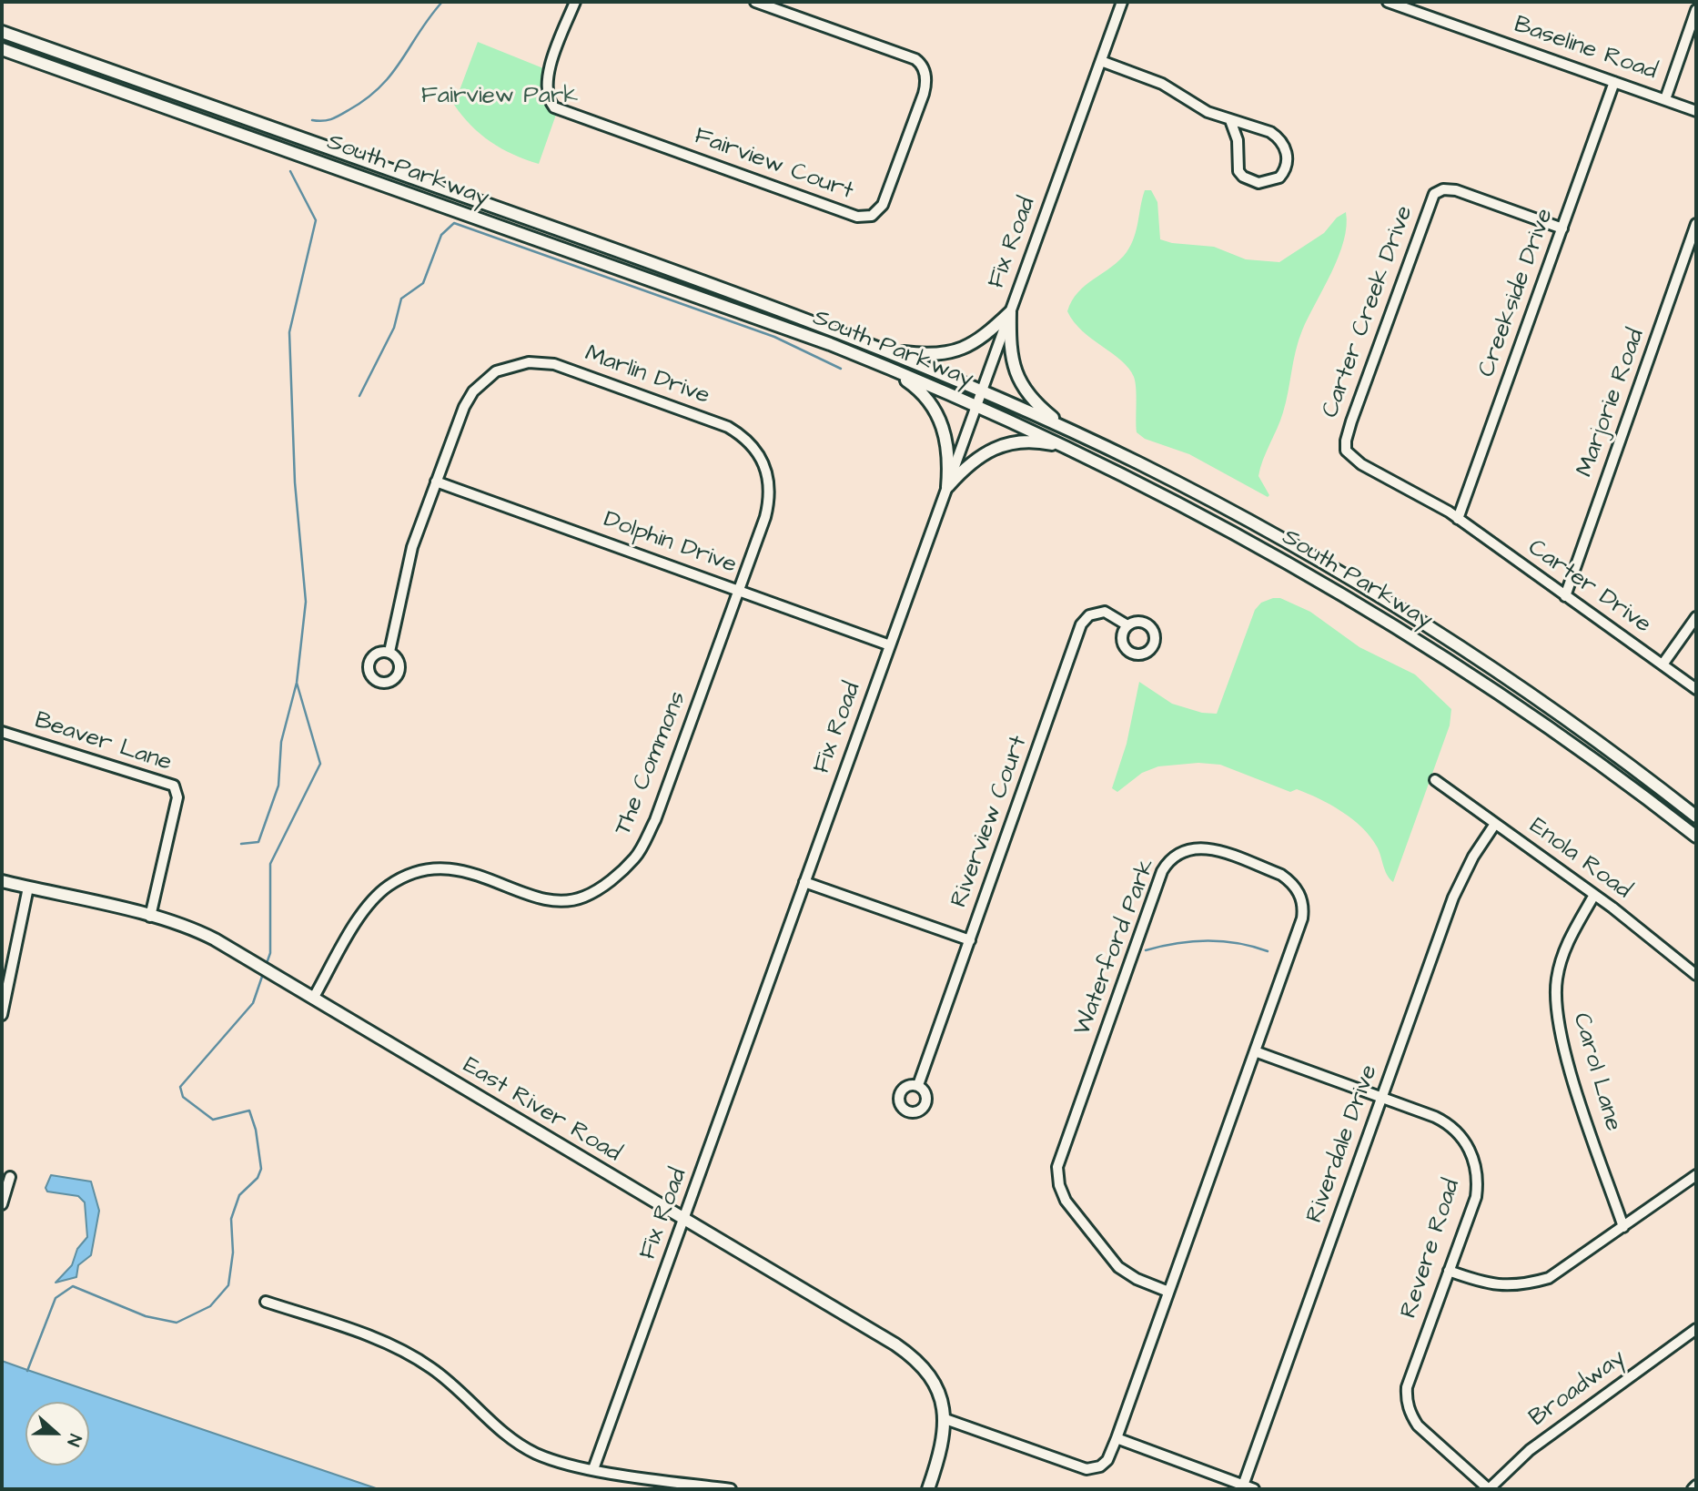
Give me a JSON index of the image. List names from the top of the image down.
{
  "streets": {
    "main road": ["South Parkway", "East River Road"],
    "street": [
      "Baseline Road",
      "Fairview Court",
      "Fix Road",
      "Creekside Drive",
      "Carter Creek Drive",
      "Marlin Drive",
      "Marjorie Road",
      "Dolphin Drive",
      "Carter Drive",
      "Beaver Lane",
      "The Commons",
      "Riverview Court",
      "Enola Road",
      "Waterford Park",
      "Carol Lane",
      "Riverdale Drive",
      "Revere Road",
      "Broadway"
    ]
  },
  "crossings": [
    ["Baseline Road", "Creekside Drive"],
    ["South Parkway", "Fix Road"],
    ["Fix Road", "Dolphin Drive"],
    ["Fix Road", "East River Road"],
    ["Creekside Drive", "Carter Creek Drive"],
    ["Creekside Drive", "Carter Drive"],
    ["Carter Creek Drive", "Carter Drive"],
    ["Marlin Drive", "Dolphin Drive"],
    ["Marlin Drive", "The Commons"],
    ["Marjorie Road", "Carter Drive"],
    ["Dolphin Drive", "The Commons"],
    ["Beaver Lane", "East River Road"],
    ["The Commons", "East River Road"],
    ["Enola Road", "Carol Lane"],
    ["Enola Road", "Riverdale Drive"],
    ["Waterford Park", "East River Road"],
    ["Waterford Park", "Revere Road"],
    ["Riverdale Drive", "Revere Road"],
    ["Revere Road", "Broadway"]
  ],
  "parks": ["Fairview Park"],
  "north": "right"
}
